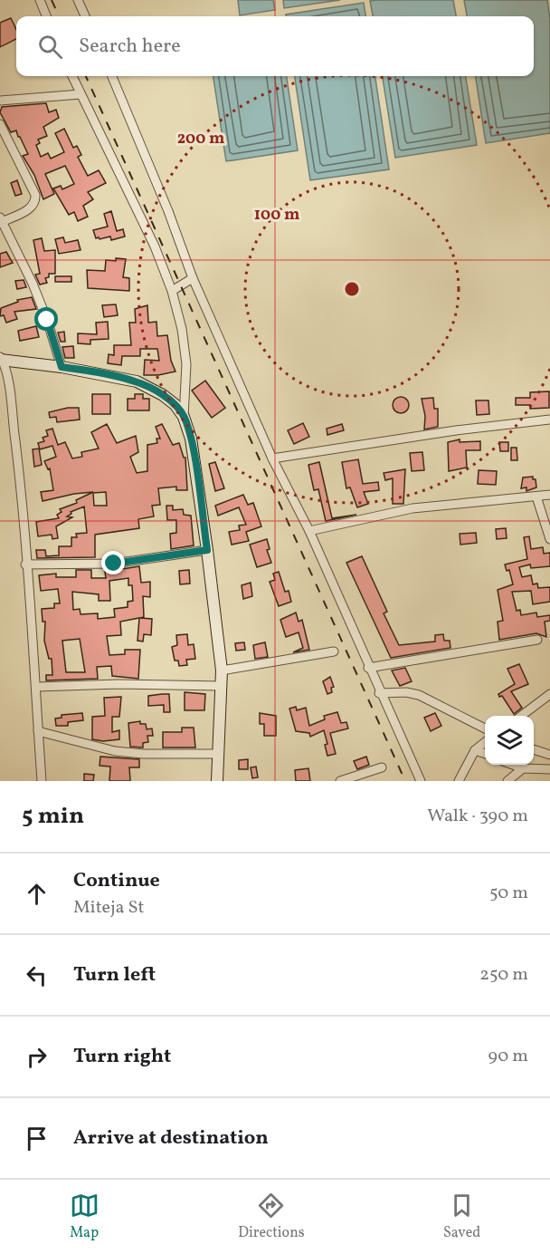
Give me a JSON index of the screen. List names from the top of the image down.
{
  "page": {
    "search": "Search here",
    "heading": ["5 min", "Walk · 390 m"],
    "list": [
      ["Continue", "Miteja St", "50 m"],
      ["Turn left", "250 m"],
      ["Turn right", "90 m"],
      "Arrive at destination"
    ],
    "nav": ["Map", "Directions", "Saved"]
  },
  "rings": ["200 m", "100 m"]
}
